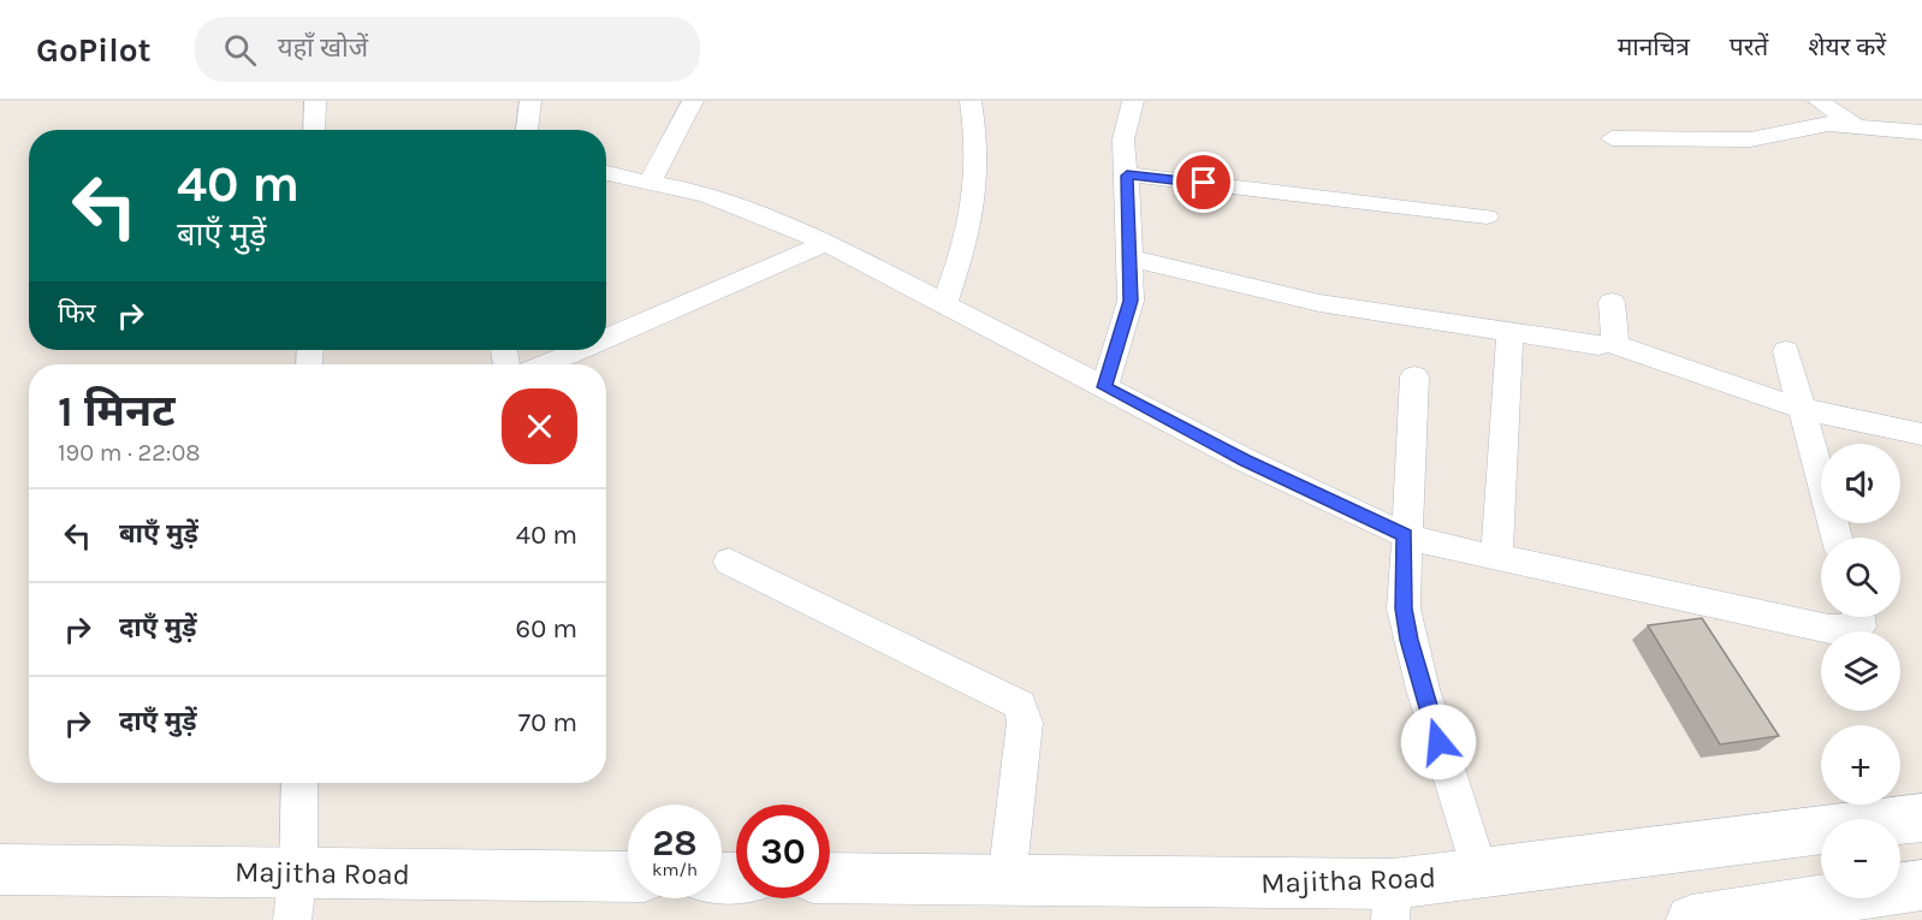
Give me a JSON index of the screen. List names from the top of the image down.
{
  "streets": {
    "main road": ["Majitha Road"]
  },
  "page": {
    "header": "GoPilot",
    "search": "यहाँ खोजें",
    "nav": ["मानचित्र", "परतें", "शेयर करें"],
    "turn": ["40 m", "बाएँ मुड़ें"],
    "then": "फिर",
    "heading": ["1 मिनट", "190 m · 22:08"],
    "map_buttons": ["+", "−"],
    "list": [
      {
        "name": "बाएँ मुड़ें",
        "value": "40 m"
      },
      {
        "name": "दाएँ मुड़ें",
        "value": "60 m"
      },
      {
        "name": "दाएँ मुड़ें",
        "value": "70 m"
      }
    ],
    "speed": "28 km/h",
    "limit": "30"
  }
}
